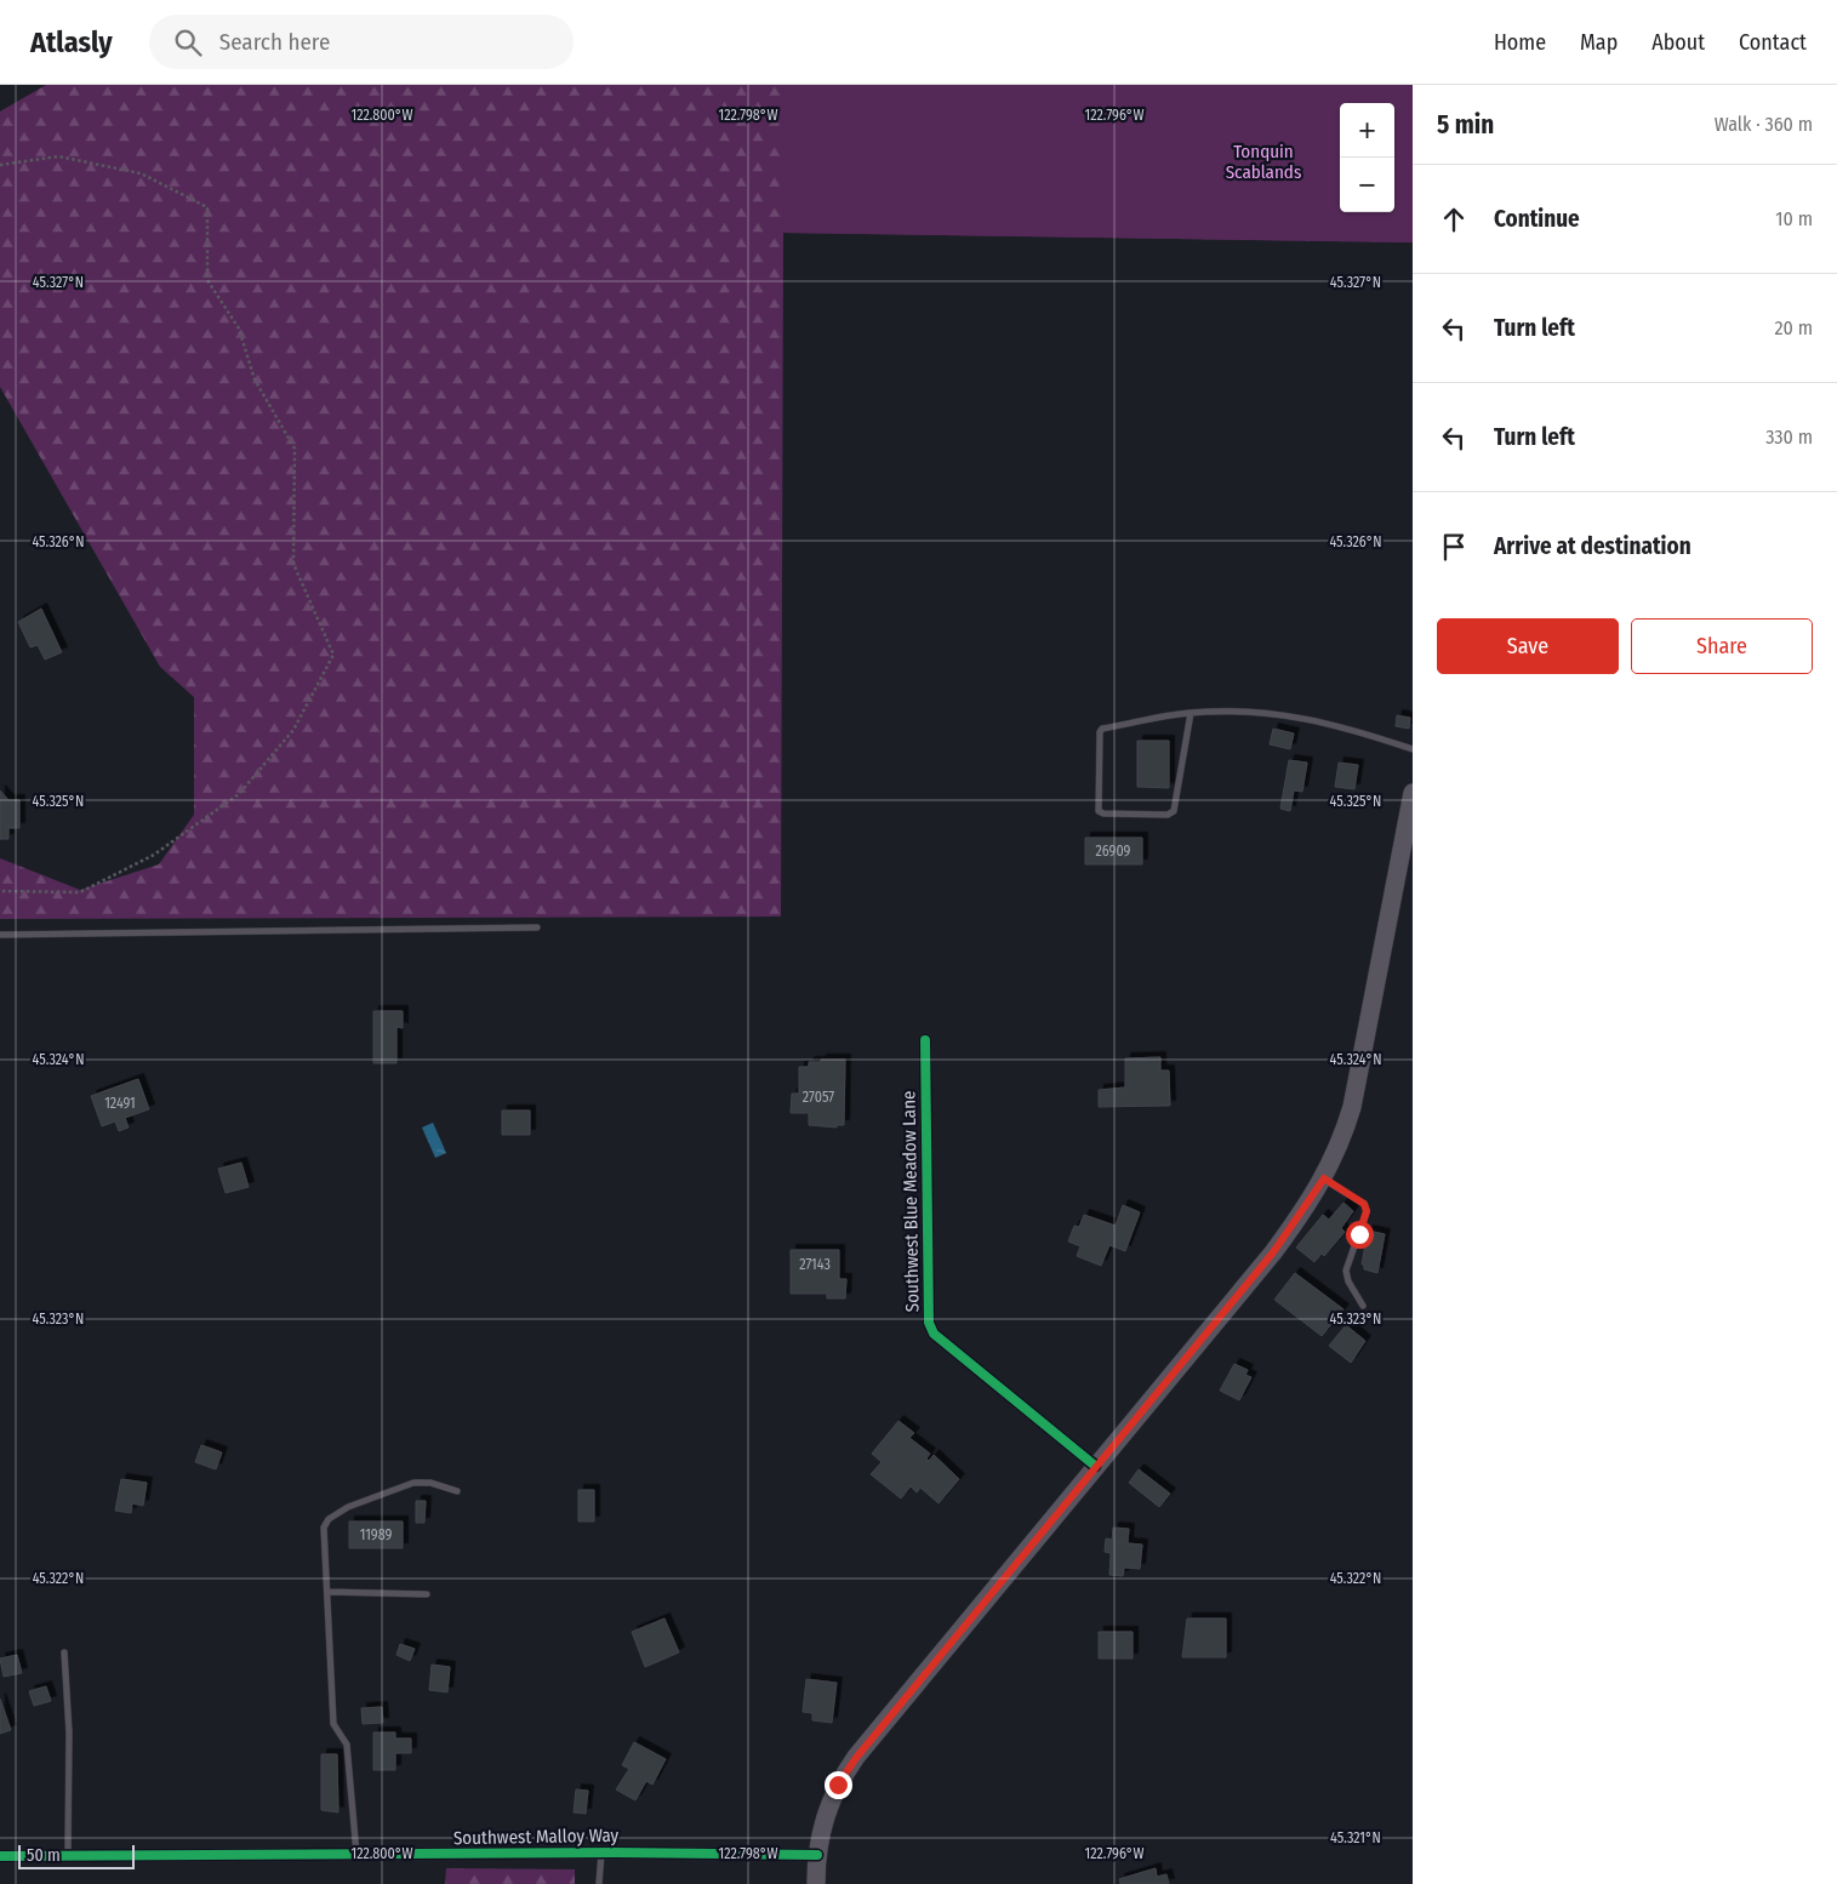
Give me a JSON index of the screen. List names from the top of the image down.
{
  "streets": {
    "street": ["Southwest Blue Meadow Lane", "Southwest Malloy Way"]
  },
  "parks": ["Tonquin Scablands"],
  "house_numbers": [
    "26909",
    "27057",
    "12491",
    "27143",
    "11989"
  ],
  "scale_bar": "50 m",
  "page": {
    "header": "Atlasly",
    "search": "Search here",
    "nav": [
      "Home",
      "Map",
      "About",
      "Contact"
    ],
    "heading": ["5 min", "Walk · 360 m"],
    "map_buttons": ["+", "−"],
    "list": [
      ["Continue", "10 m"],
      ["Turn left", "20 m"],
      ["Turn left", "330 m"],
      "Arrive at destination"
    ],
    "buttons": ["Save", "Share"],
    "scale": "50 m"
  },
  "coordinates": [
    "122.800°W",
    "122.798°W",
    "122.796°W",
    "45.327°N",
    "45.326°N",
    "45.325°N",
    "45.324°N",
    "45.323°N",
    "45.322°N",
    "45.321°N"
  ]
}
